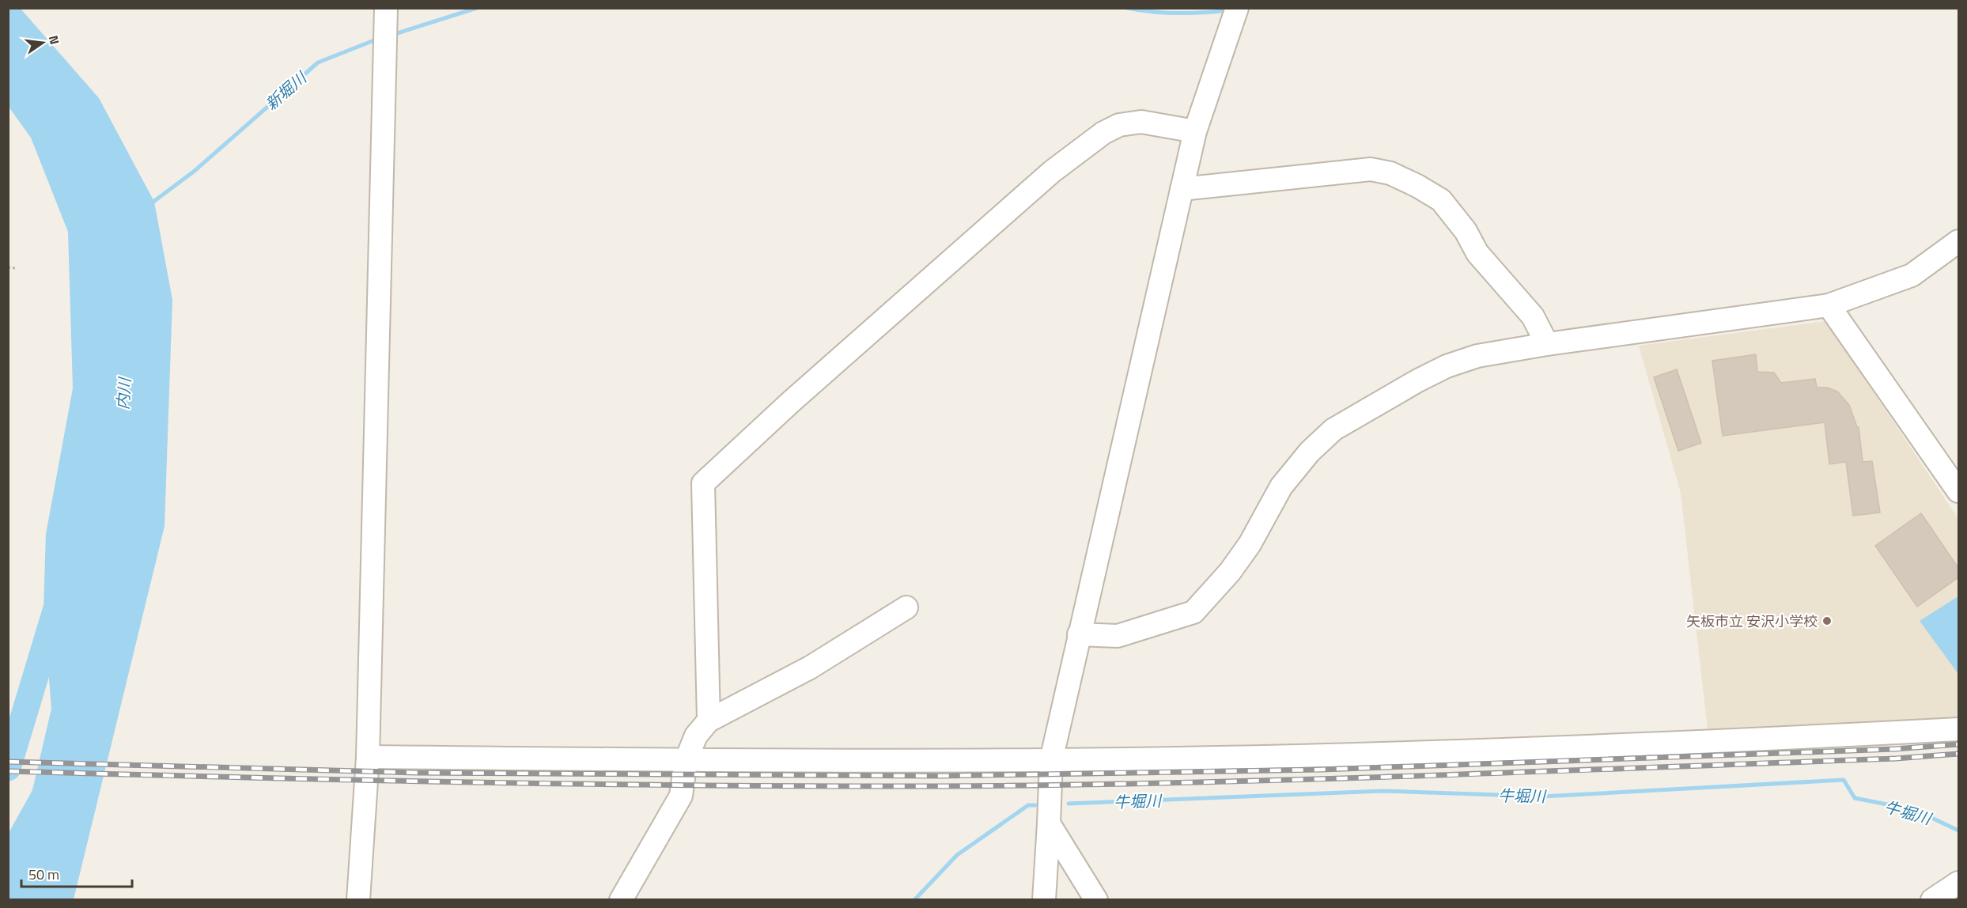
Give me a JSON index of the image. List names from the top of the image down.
{
  "water": ["新堀川", "内川", "牛堀川"],
  "places": ["矢板市立 安沢小学校"],
  "scale_bar": "50 m",
  "north": "right"
}
